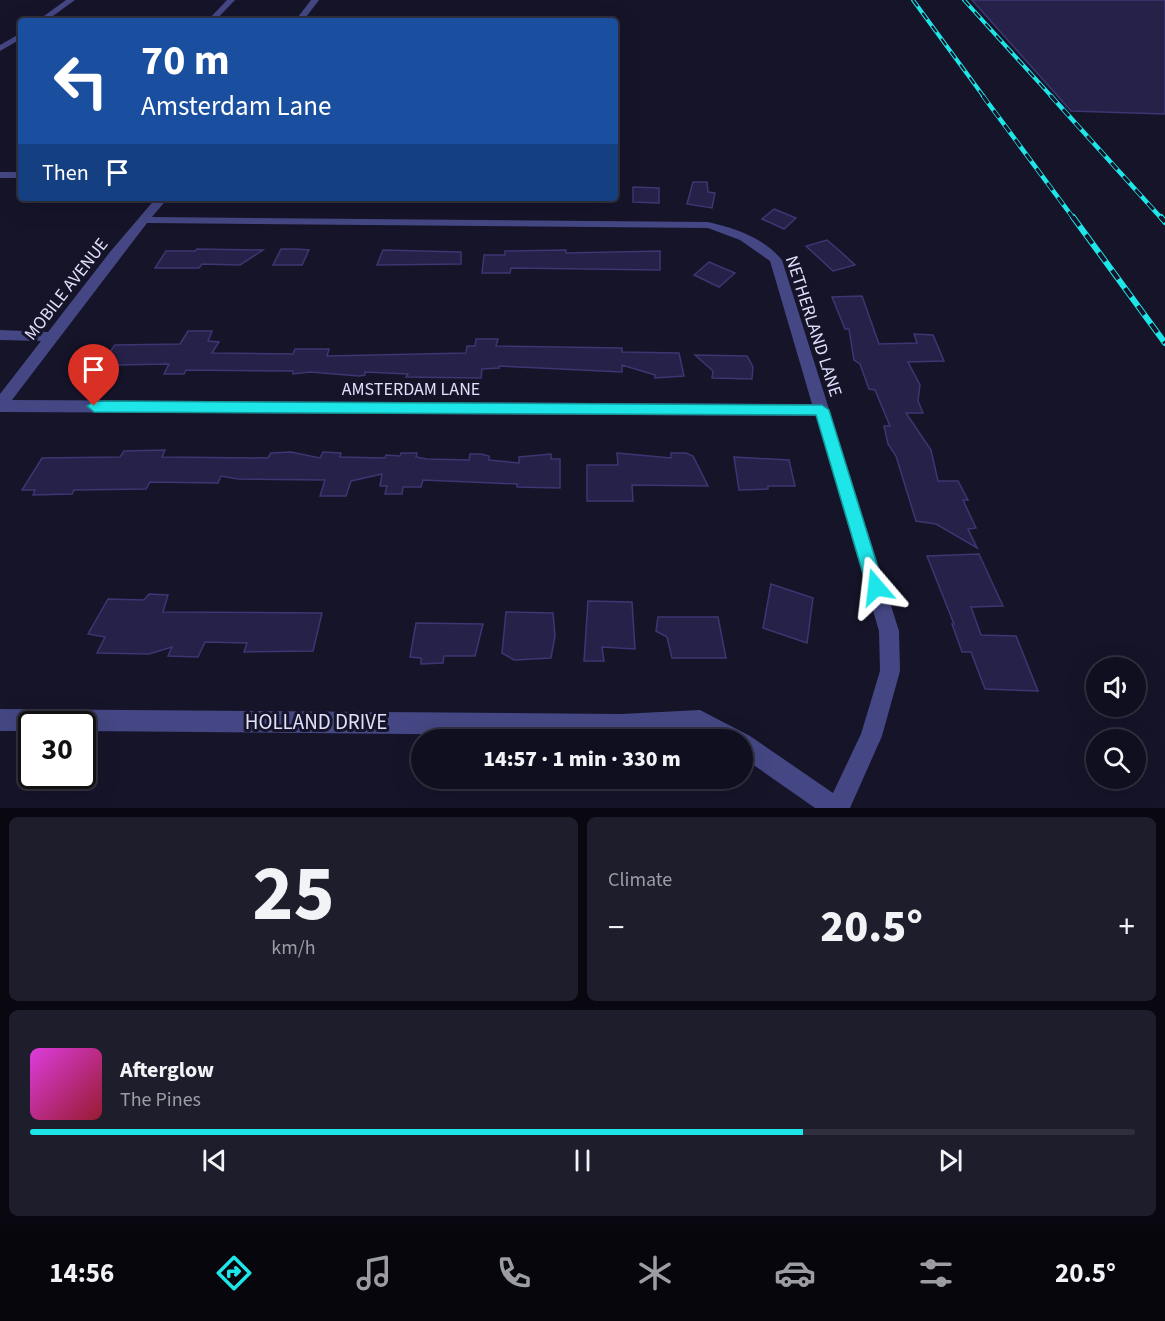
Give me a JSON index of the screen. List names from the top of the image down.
{
  "streets": {
    "street": [
      "MOBILE AVENUE",
      "NETHERLAND LANE",
      "AMSTERDAM LANE",
      "HOLLAND DRIVE"
    ]
  },
  "crossings": [
    ["MOBILE AVENUE", "NETHERLAND LANE"],
    ["MOBILE AVENUE", "AMSTERDAM LANE"],
    ["NETHERLAND LANE", "AMSTERDAM LANE"]
  ],
  "page": {
    "turn": ["70 m", "Amsterdam Lane"],
    "then": "Then",
    "limit": "30",
    "trip": "14:57 · 1 min · 330 m",
    "tile": [
      ["25", "km/h"],
      "Climate"
    ],
    "heat": ["−", "20.5°", "+"],
    "song": ["Afterglow", "The Pines"],
    "tabs": ["14:56", "20.5°"]
  }
}
